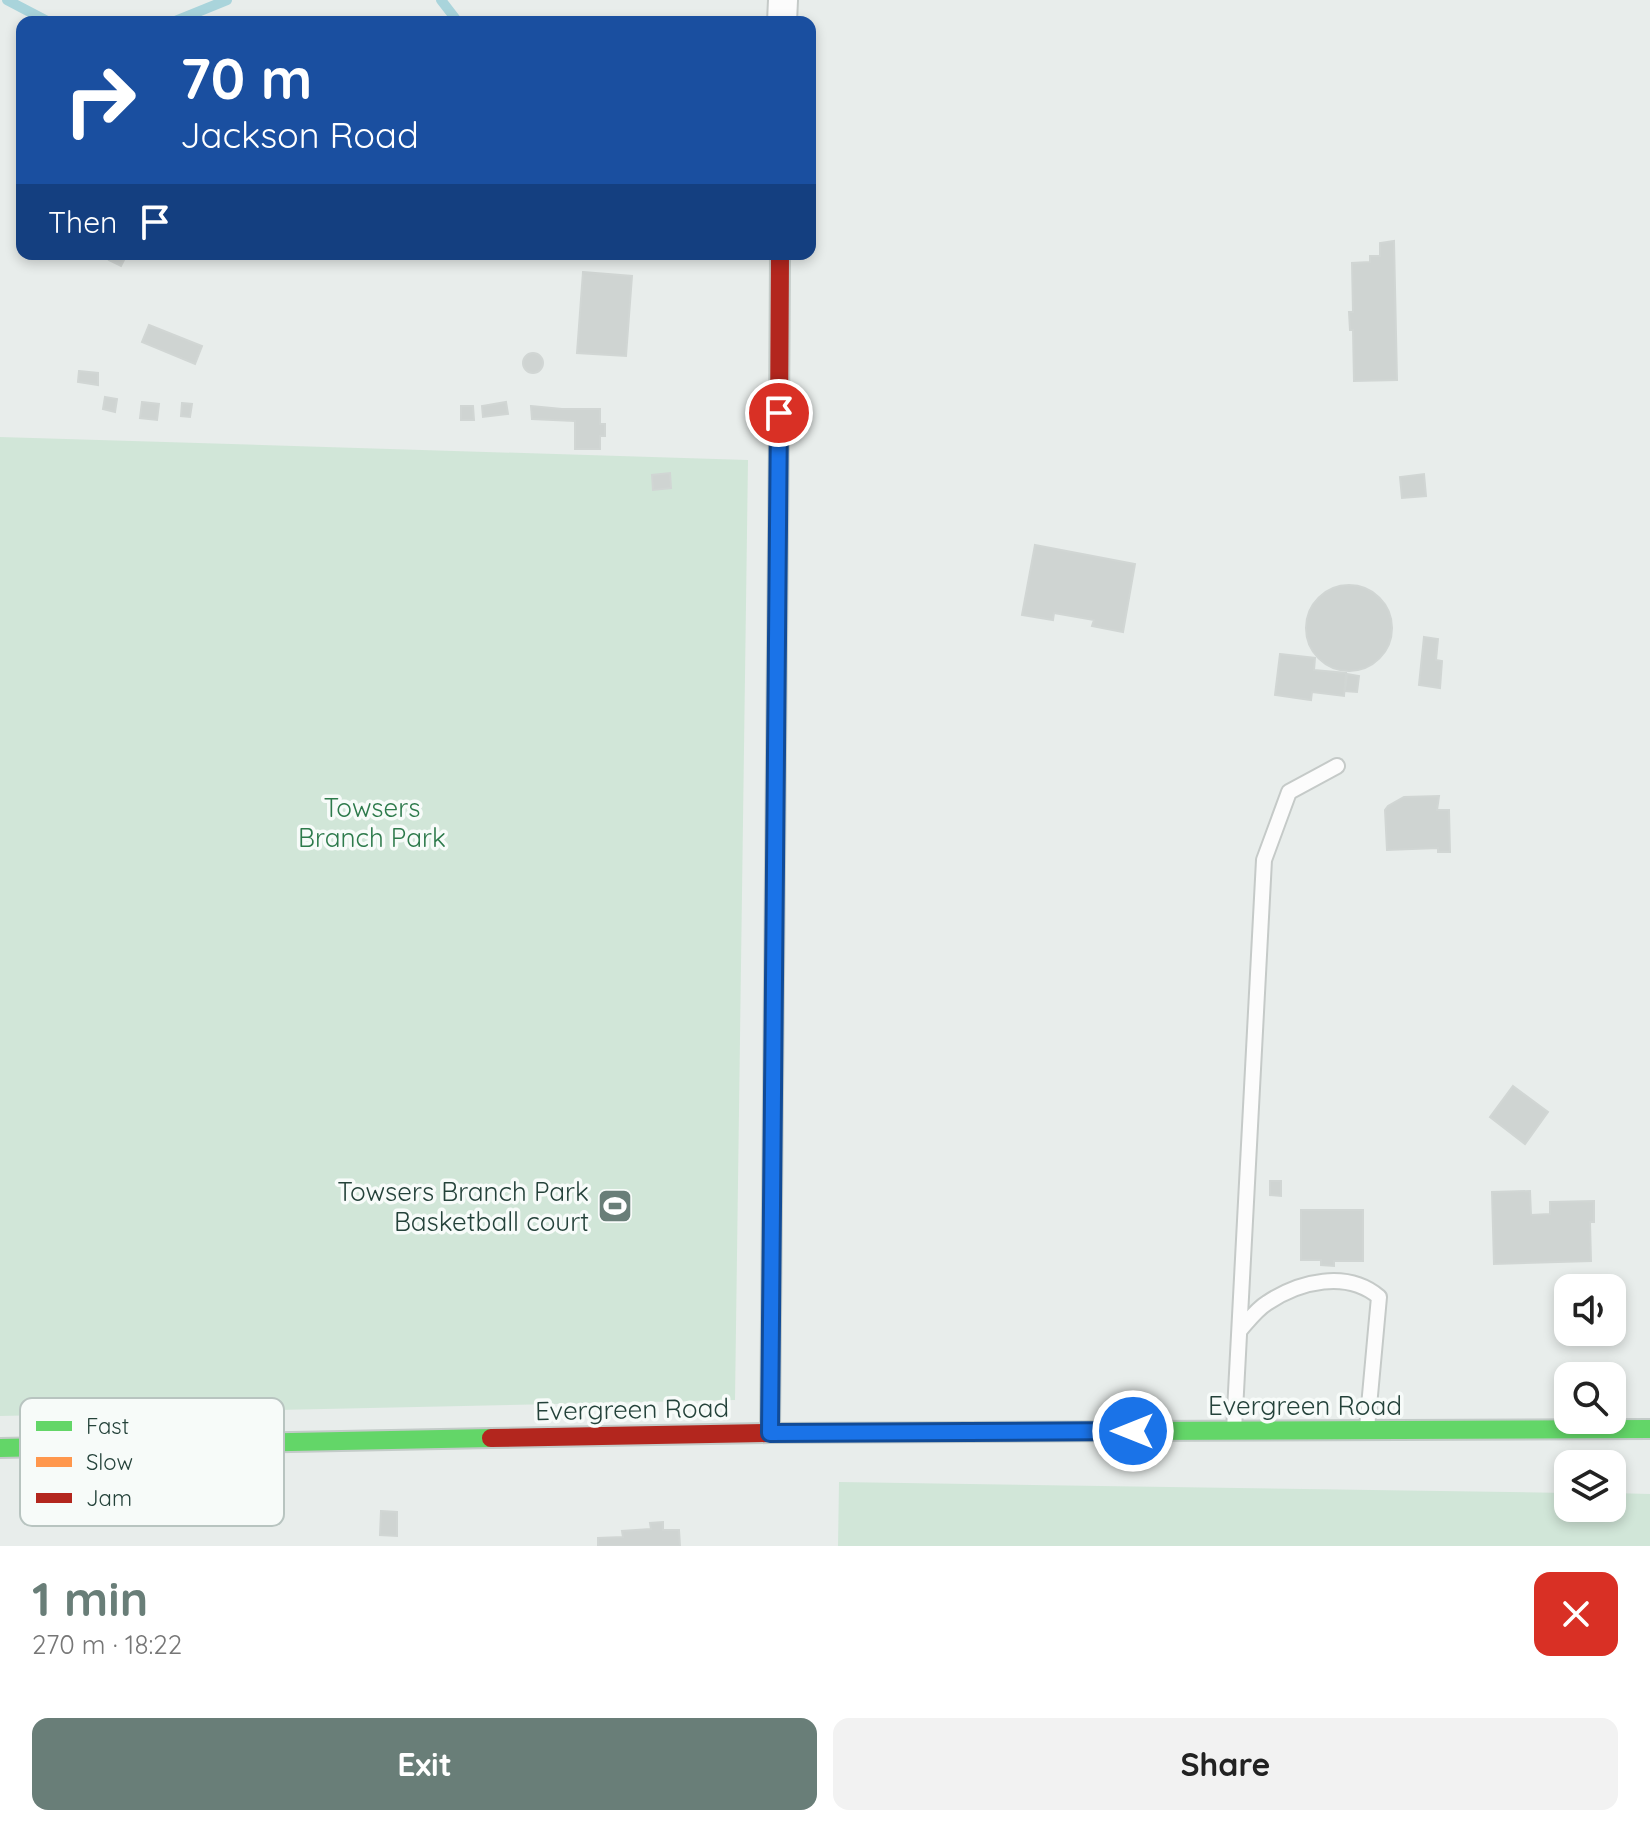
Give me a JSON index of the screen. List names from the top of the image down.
{
  "streets": {
    "street": ["Evergreen Road"]
  },
  "parks": ["Towsers Branch Park"],
  "places": {
    "sports": ["Towsers Branch Park Basketball court"]
  },
  "legend": ["Fast", "Slow", "Jam"],
  "page": {
    "turn": ["70 m", "Jackson Road"],
    "then": "Then",
    "heading": ["1 min", "270 m · 18:22"],
    "buttons": ["Exit", "Share"]
  }
}
